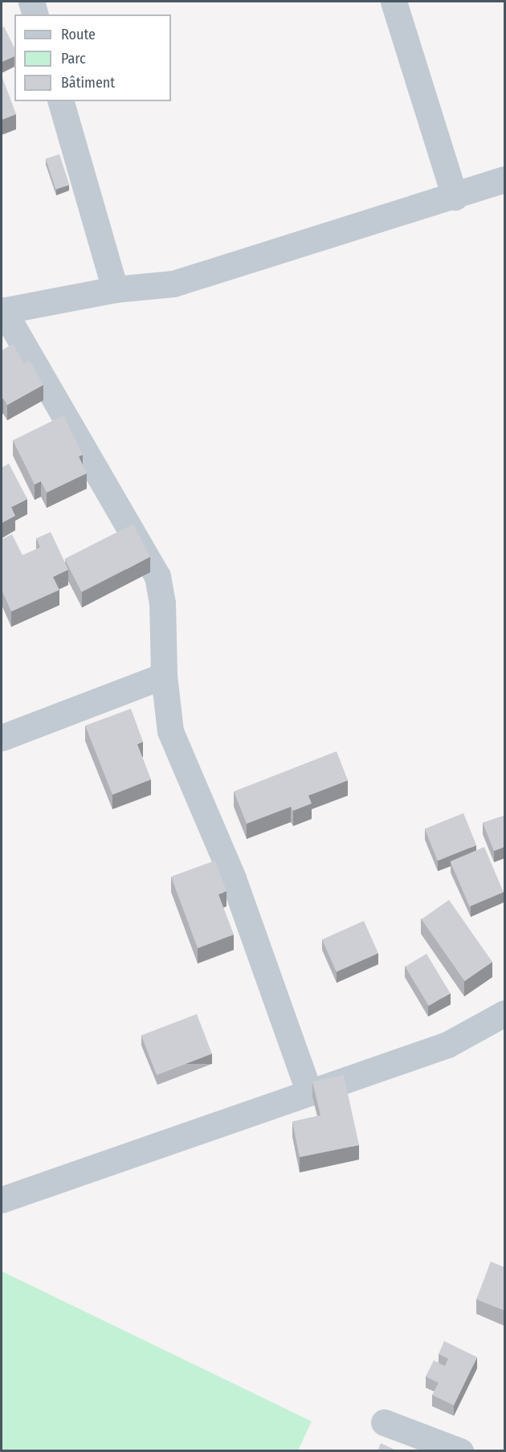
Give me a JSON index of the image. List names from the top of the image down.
{
  "legend": ["Route", "Parc", "Bâtiment"]
}
